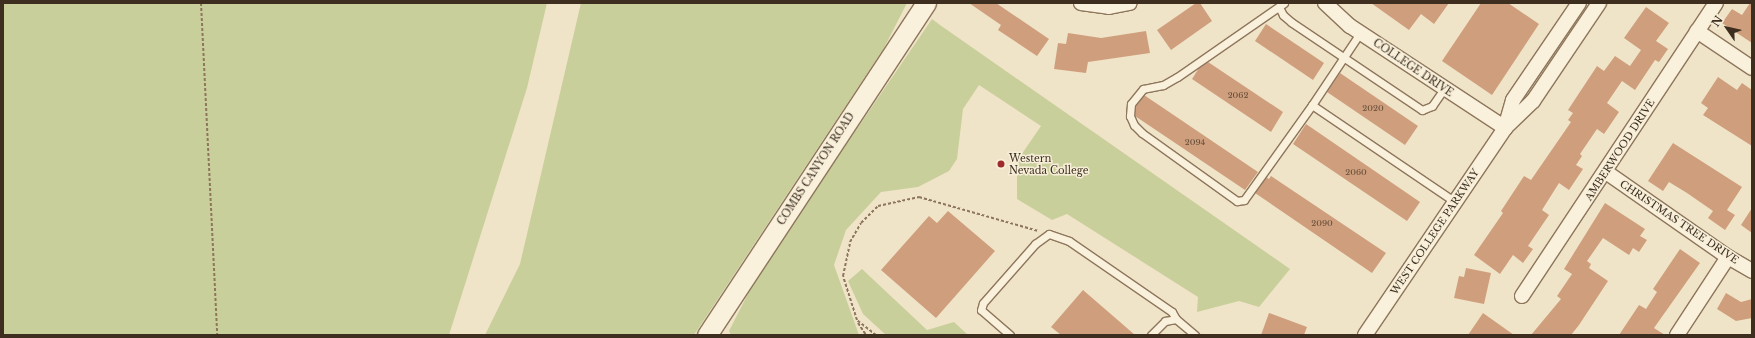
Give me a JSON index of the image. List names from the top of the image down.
{
  "streets": {
    "street": [
      "COLLEGE DRIVE",
      "AMBERWOOD DRIVE",
      "COMBS CANYON ROAD",
      "CHRISTMAS TREE DRIVE",
      "WEST COLLEGE PARKWAY"
    ]
  },
  "crossings": [
    ["COLLEGE DRIVE", "WEST COLLEGE PARKWAY"],
    ["AMBERWOOD DRIVE", "CHRISTMAS TREE DRIVE"]
  ],
  "places": ["Western Nevada College"],
  "house_numbers": [
    "2062",
    "2020",
    "2094",
    "2060",
    "2090"
  ],
  "north": "top left"
}
